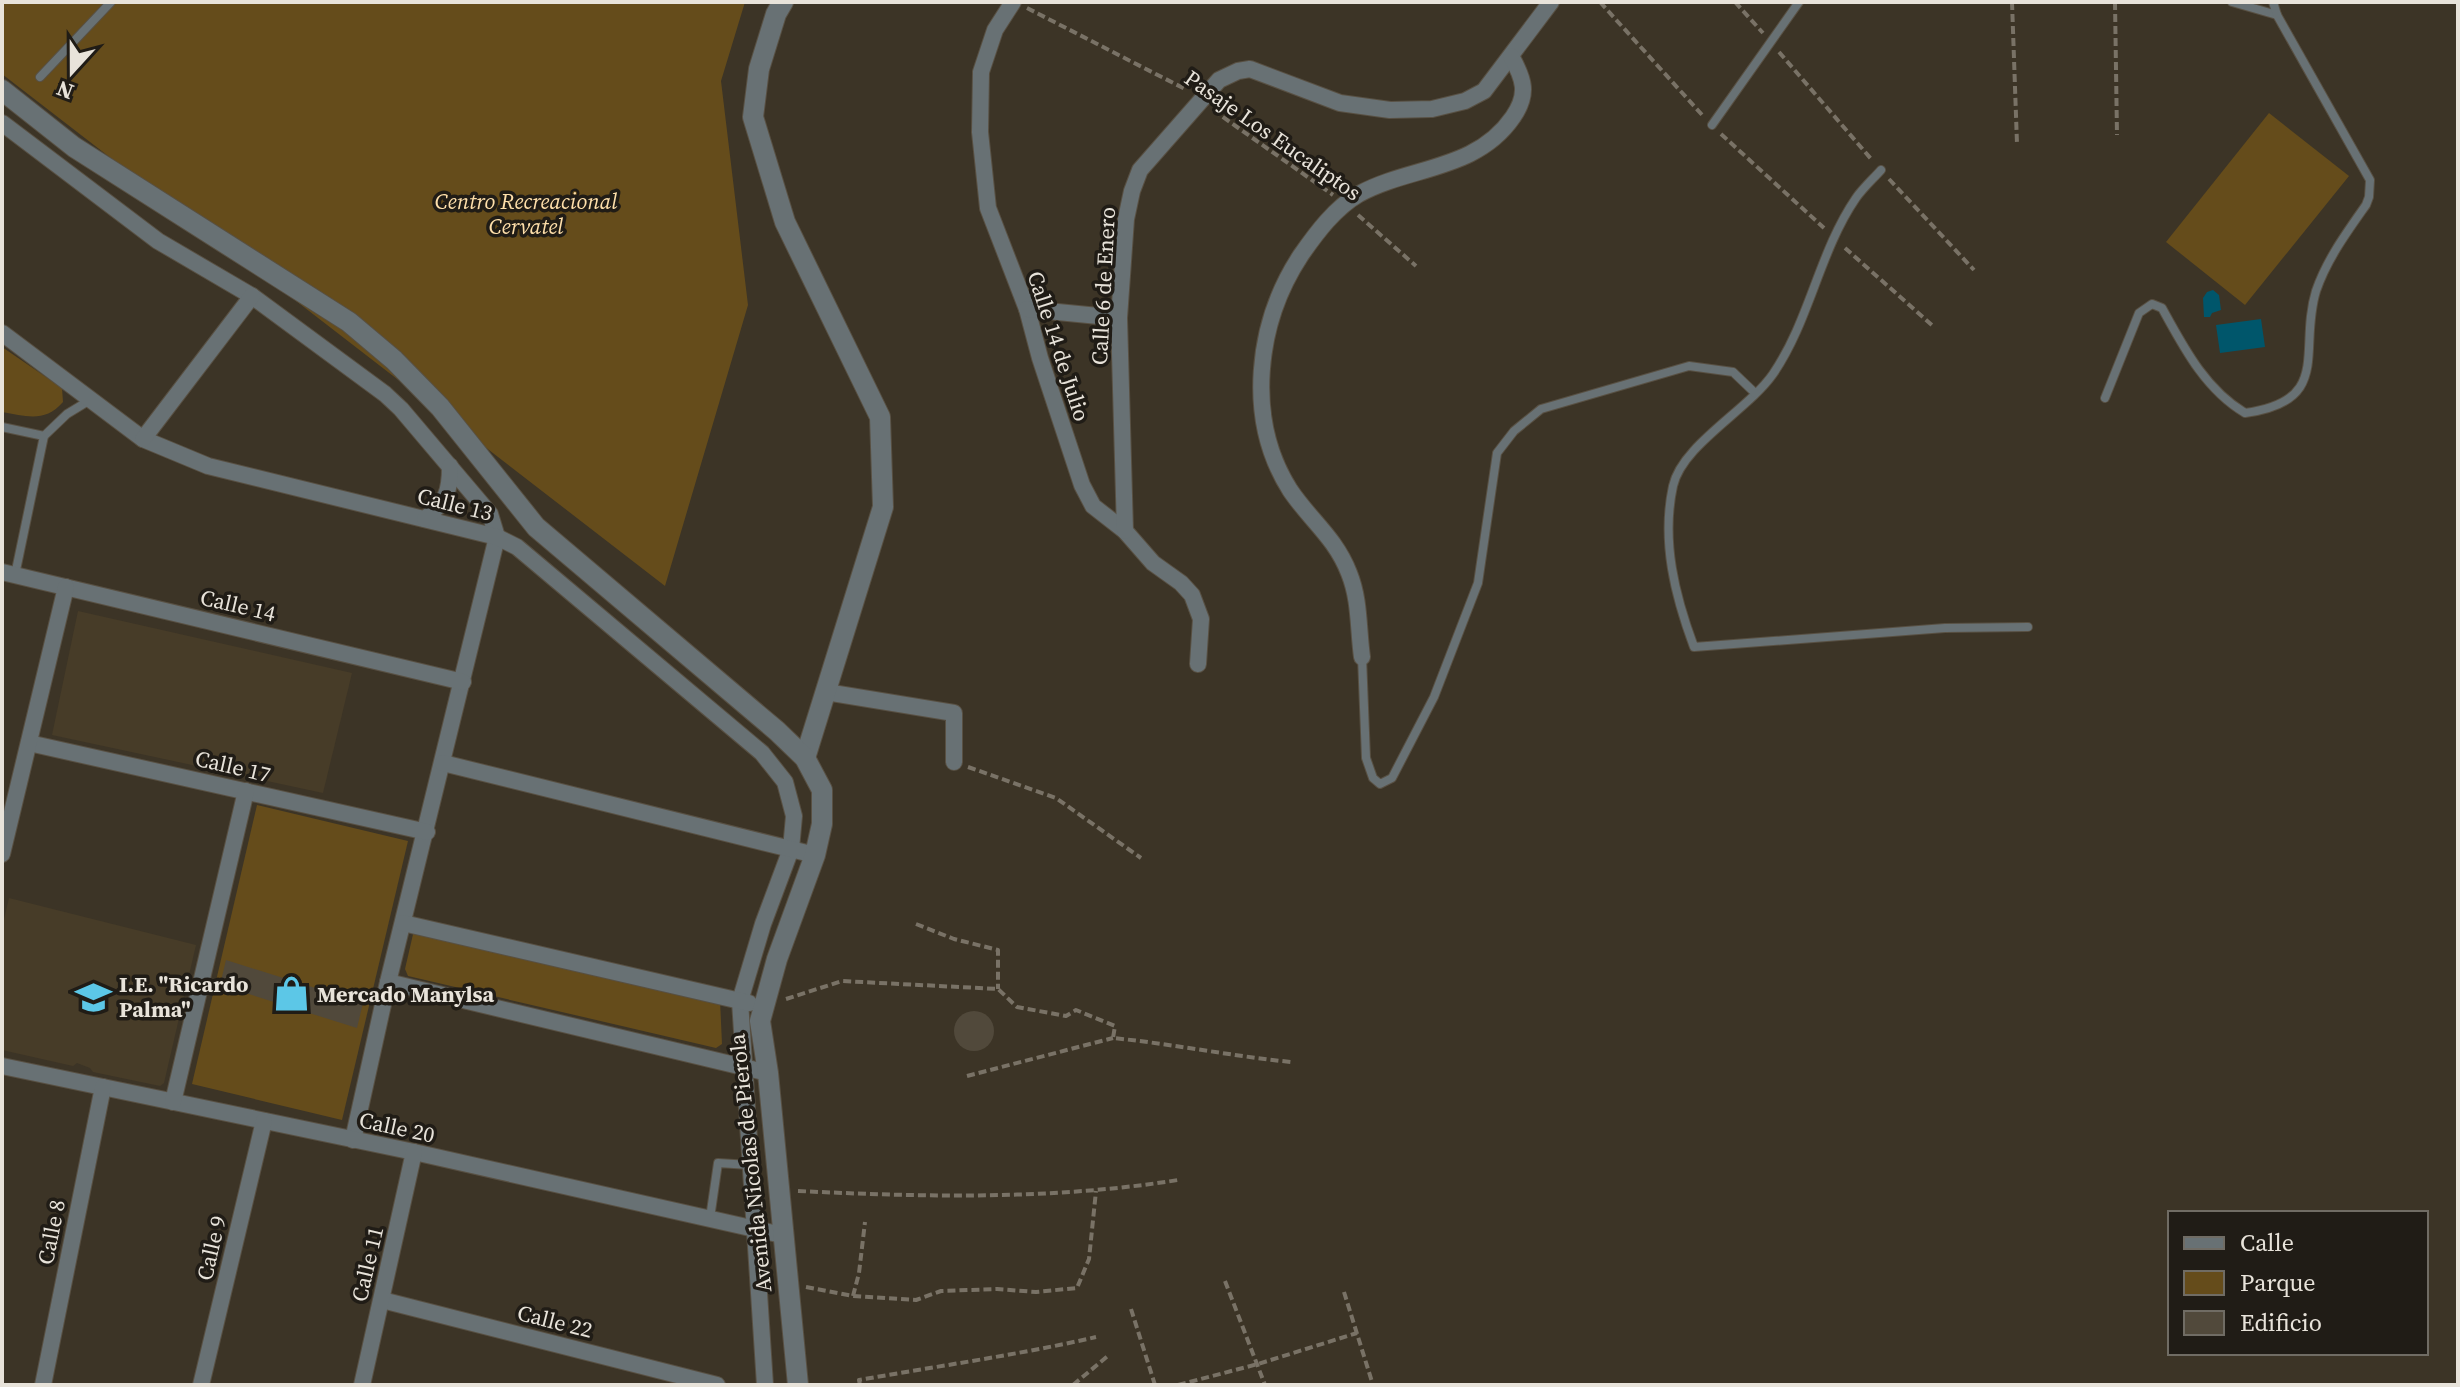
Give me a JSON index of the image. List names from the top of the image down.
{
  "streets": {
    "street": [
      "Calle 6 de Enero",
      "Calle 14 de Julio",
      "Calle 13",
      "Calle 14",
      "Calle 17",
      "Calle 20",
      "Avenida Nicolas de Pierola",
      "Calle 8",
      "Calle 9",
      "Calle 11",
      "Calle 22"
    ],
    "path": ["Pasaje Los Eucaliptos"]
  },
  "crossings": [
    ["Pasaje Los Eucaliptos", "Calle 6 de Enero"],
    ["Pasaje Los Eucaliptos", "Calle 14 de Julio"],
    ["Calle 6 de Enero", "Calle 14 de Julio"],
    ["Calle 20", "Avenida Nicolas de Pierola"],
    ["Calle 20", "Calle 8"],
    ["Calle 20", "Calle 9"],
    ["Calle 20", "Calle 11"],
    ["Calle 11", "Calle 22"]
  ],
  "parks": ["Centro Recreacional Cervatel"],
  "places": {
    "shop": ["Mercado Manylsa"],
    "school or university": ["I.E. \"Ricardo Palma\""]
  },
  "legend": ["Calle", "Parque", "Edificio"],
  "north": "bottom"
}
